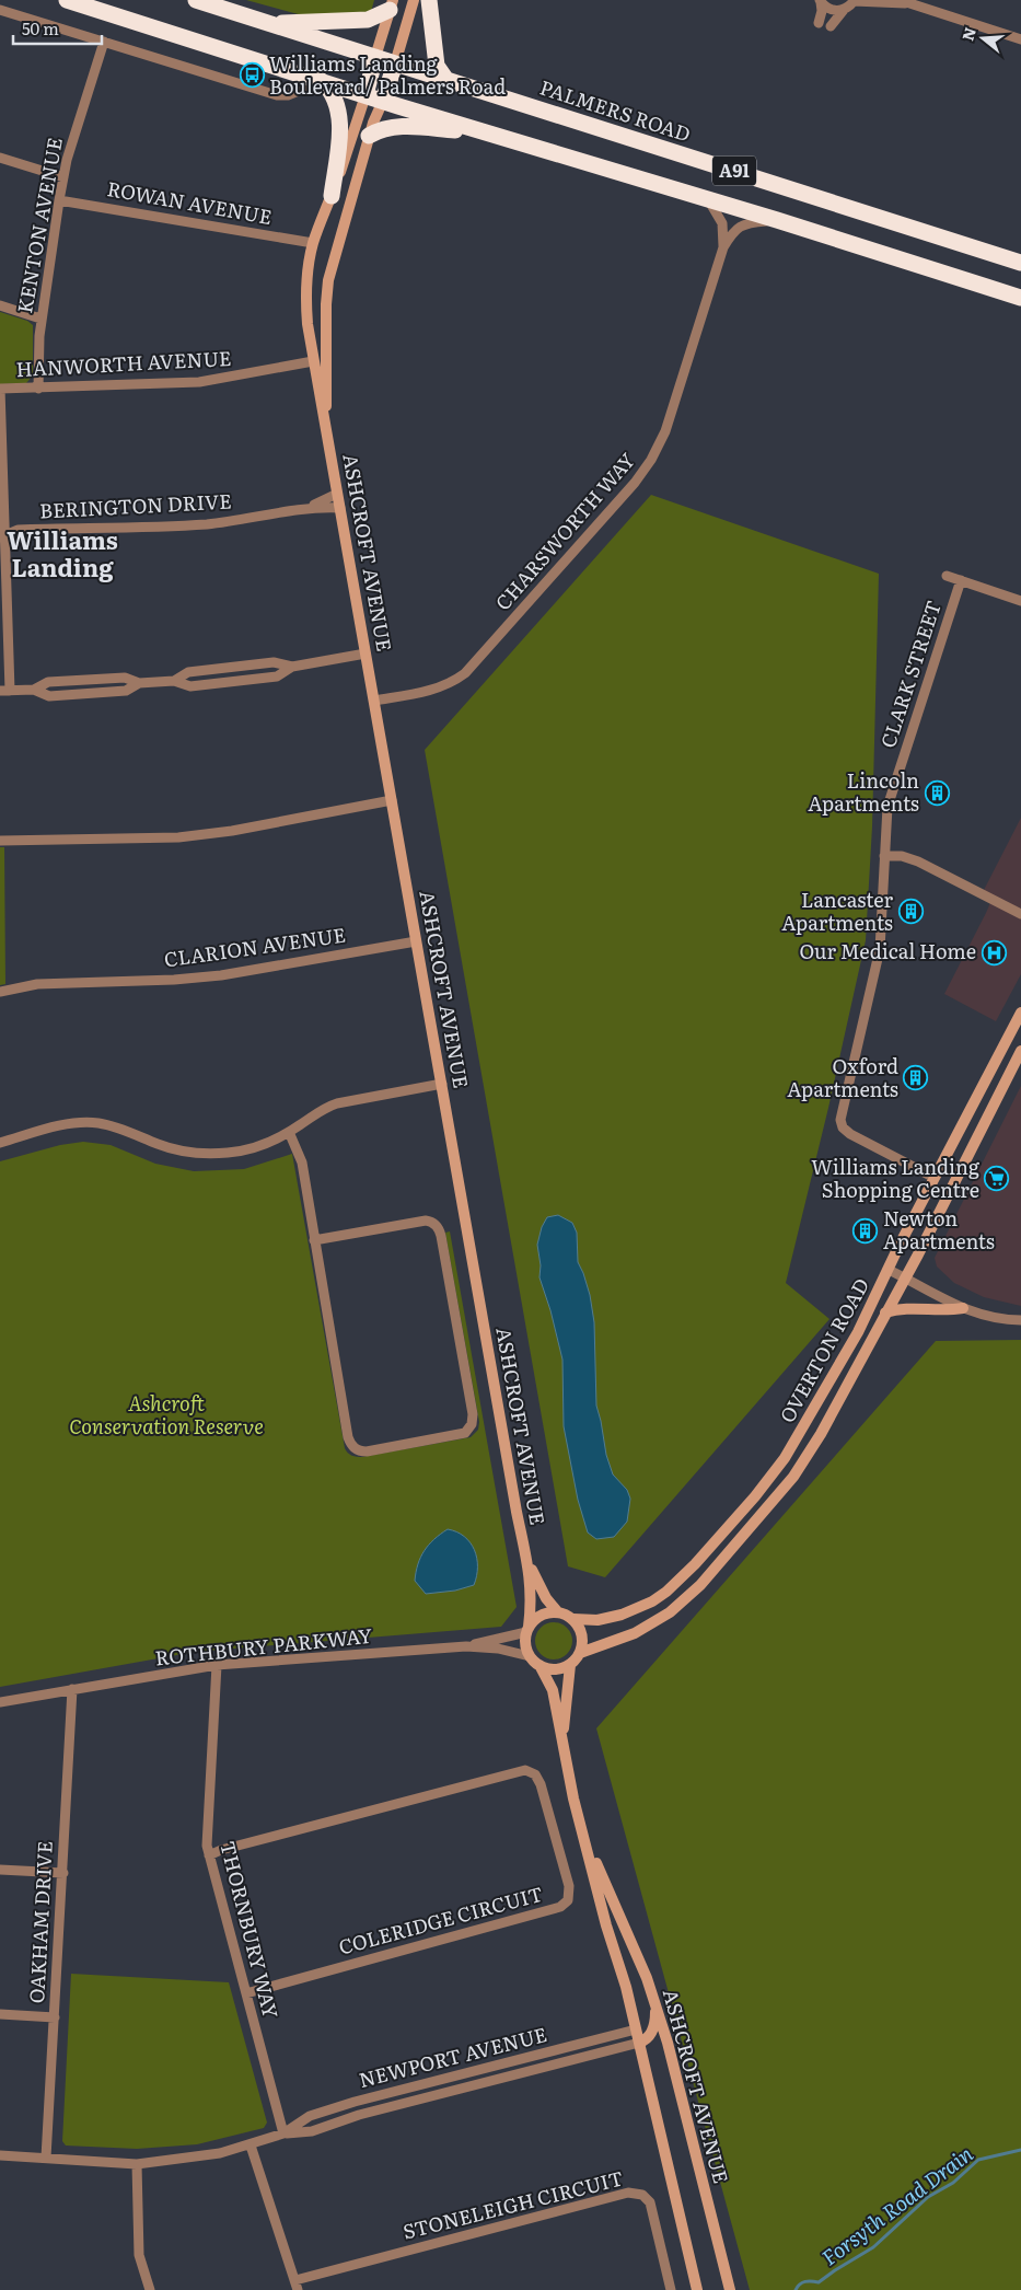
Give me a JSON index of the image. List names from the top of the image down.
{
  "streets": {
    "highway": ["PALMERS ROAD", "A91"],
    "main road": ["ASHCROFT AVENUE", "OVERTON ROAD"],
    "street": [
      "ROWAN AVENUE",
      "KENTON AVENUE",
      "HANWORTH AVENUE",
      "BERINGTON DRIVE",
      "CHARSWORTH WAY",
      "CLARK STREET",
      "CLARION AVENUE",
      "ROTHBURY PARKWAY",
      "COLERIDGE CIRCUIT",
      "OAKHAM DRIVE",
      "THORNBURY WAY",
      "NEWPORT AVENUE",
      "STONELEIGH CIRCUIT"
    ]
  },
  "crossings": [
    ["A91", "CHARSWORTH WAY"],
    ["A91", "ASHCROFT AVENUE"],
    ["ROWAN AVENUE", "KENTON AVENUE"],
    ["ROWAN AVENUE", "ASHCROFT AVENUE"],
    ["KENTON AVENUE", "HANWORTH AVENUE"],
    ["HANWORTH AVENUE", "ASHCROFT AVENUE"],
    ["BERINGTON DRIVE", "ASHCROFT AVENUE"],
    ["CHARSWORTH WAY", "ASHCROFT AVENUE"],
    ["ASHCROFT AVENUE", "CLARION AVENUE"],
    ["ASHCROFT AVENUE", "OVERTON ROAD"],
    ["ASHCROFT AVENUE", "ROTHBURY PARKWAY"],
    ["ASHCROFT AVENUE", "NEWPORT AVENUE"],
    ["CLARK STREET", "OVERTON ROAD"],
    ["OVERTON ROAD", "ROTHBURY PARKWAY"],
    ["ROTHBURY PARKWAY", "OAKHAM DRIVE"],
    ["ROTHBURY PARKWAY", "THORNBURY WAY"],
    ["COLERIDGE CIRCUIT", "THORNBURY WAY"],
    ["OAKHAM DRIVE", "NEWPORT AVENUE"],
    ["THORNBURY WAY", "NEWPORT AVENUE"]
  ],
  "districts": ["Williams Landing"],
  "water": ["Forsyth Road Drain"],
  "parks": ["Ashcroft Conservation Reserve"],
  "places": {
    "bus stop": ["Williams Landing Boulevard/ Palmers Road"],
    "building": [
      "Lincoln Apartments",
      "Lancaster Apartments",
      "Oxford Apartments",
      "Newton Apartments"
    ],
    "hospital": ["Our Medical Home"],
    "supermarket": ["Williams Landing Shopping Centre"]
  },
  "scale_bar": "50 m",
  "north": "left"
}
